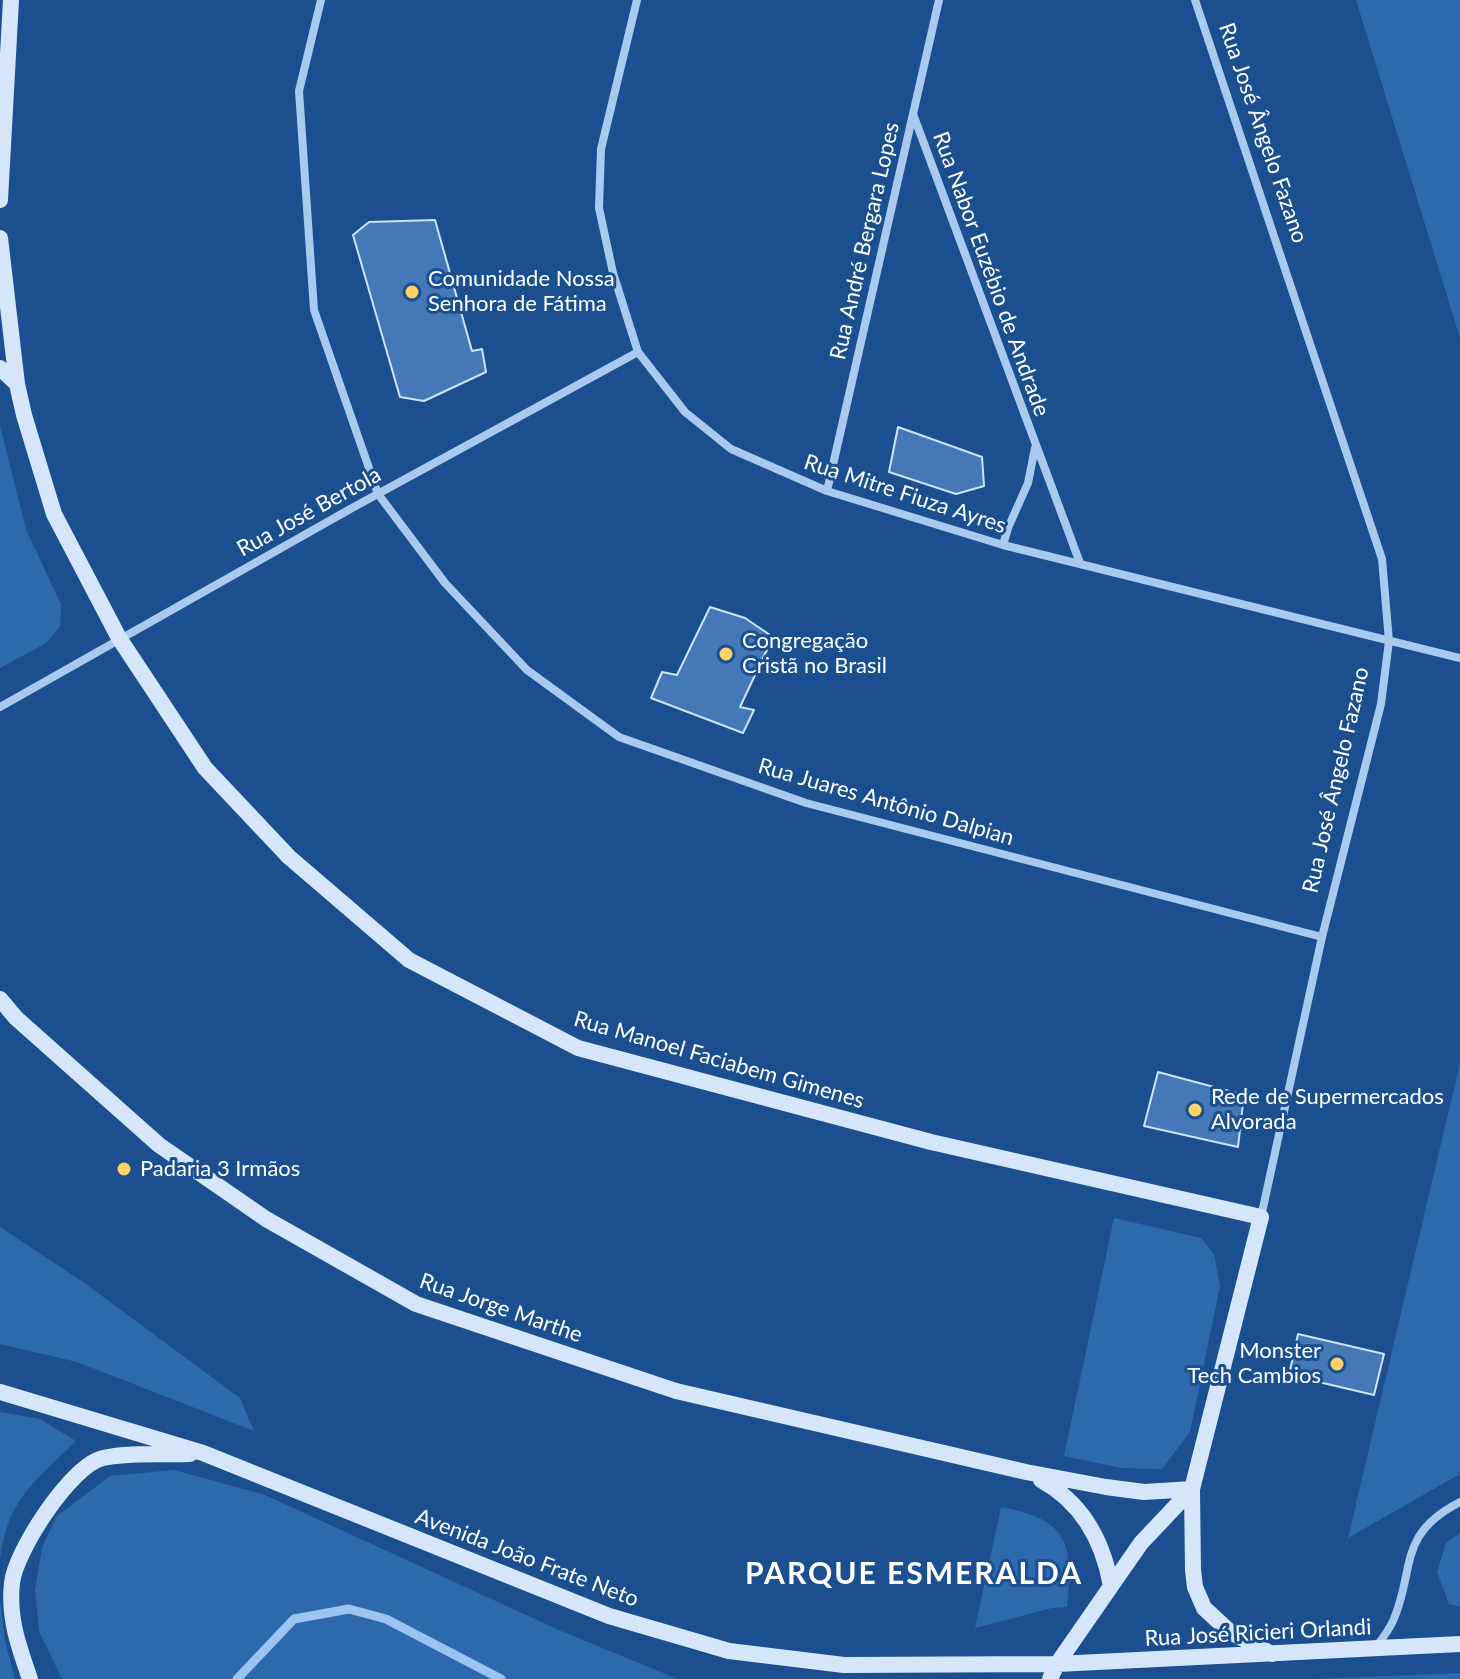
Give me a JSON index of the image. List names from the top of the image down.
{
  "streets": {
    "street": [
      "Rua José Ângelo Fazano",
      "Rua André Bergara Lopes",
      "Rua Nabor Euzébio de Andrade",
      "Rua Mitre Fiuza Ayres",
      "Rua José Bertola",
      "Rua Juares Antônio Dalpian",
      "Rua Manoel Faciabem Gimenes",
      "Rua Jorge Marthe",
      "Avenida João Frate Neto",
      "Rua José Ricieri Orlandi"
    ]
  },
  "crossings": [
    ["Rua José Ângelo Fazano", "Rua Mitre Fiuza Ayres"],
    ["Rua José Ângelo Fazano", "Rua Juares Antônio Dalpian"],
    ["Rua José Ângelo Fazano", "Rua Manoel Faciabem Gimenes"],
    ["Rua José Ângelo Fazano", "Rua Jorge Marthe"],
    ["Rua José Ângelo Fazano", "Avenida João Frate Neto"],
    ["Rua José Ângelo Fazano", "Rua José Ricieri Orlandi"],
    ["Rua André Bergara Lopes", "Rua Nabor Euzébio de Andrade"],
    ["Rua André Bergara Lopes", "Rua Mitre Fiuza Ayres"],
    ["Rua Nabor Euzébio de Andrade", "Rua Mitre Fiuza Ayres"],
    ["Rua Mitre Fiuza Ayres", "Rua José Bertola"],
    ["Rua José Bertola", "Rua Juares Antônio Dalpian"],
    ["Rua José Bertola", "Rua Manoel Faciabem Gimenes"],
    ["Avenida João Frate Neto", "Rua José Ricieri Orlandi"]
  ],
  "districts": ["PARQUE ESMERALDA"],
  "places": [
    "Comunidade Nossa Senhora de Fátima",
    "Congregação Cristã no Brasil",
    "Rede de Supermercados Alvorada",
    "Padaria 3 Irmãos",
    "Monster Tech Cambios"
  ]
}
